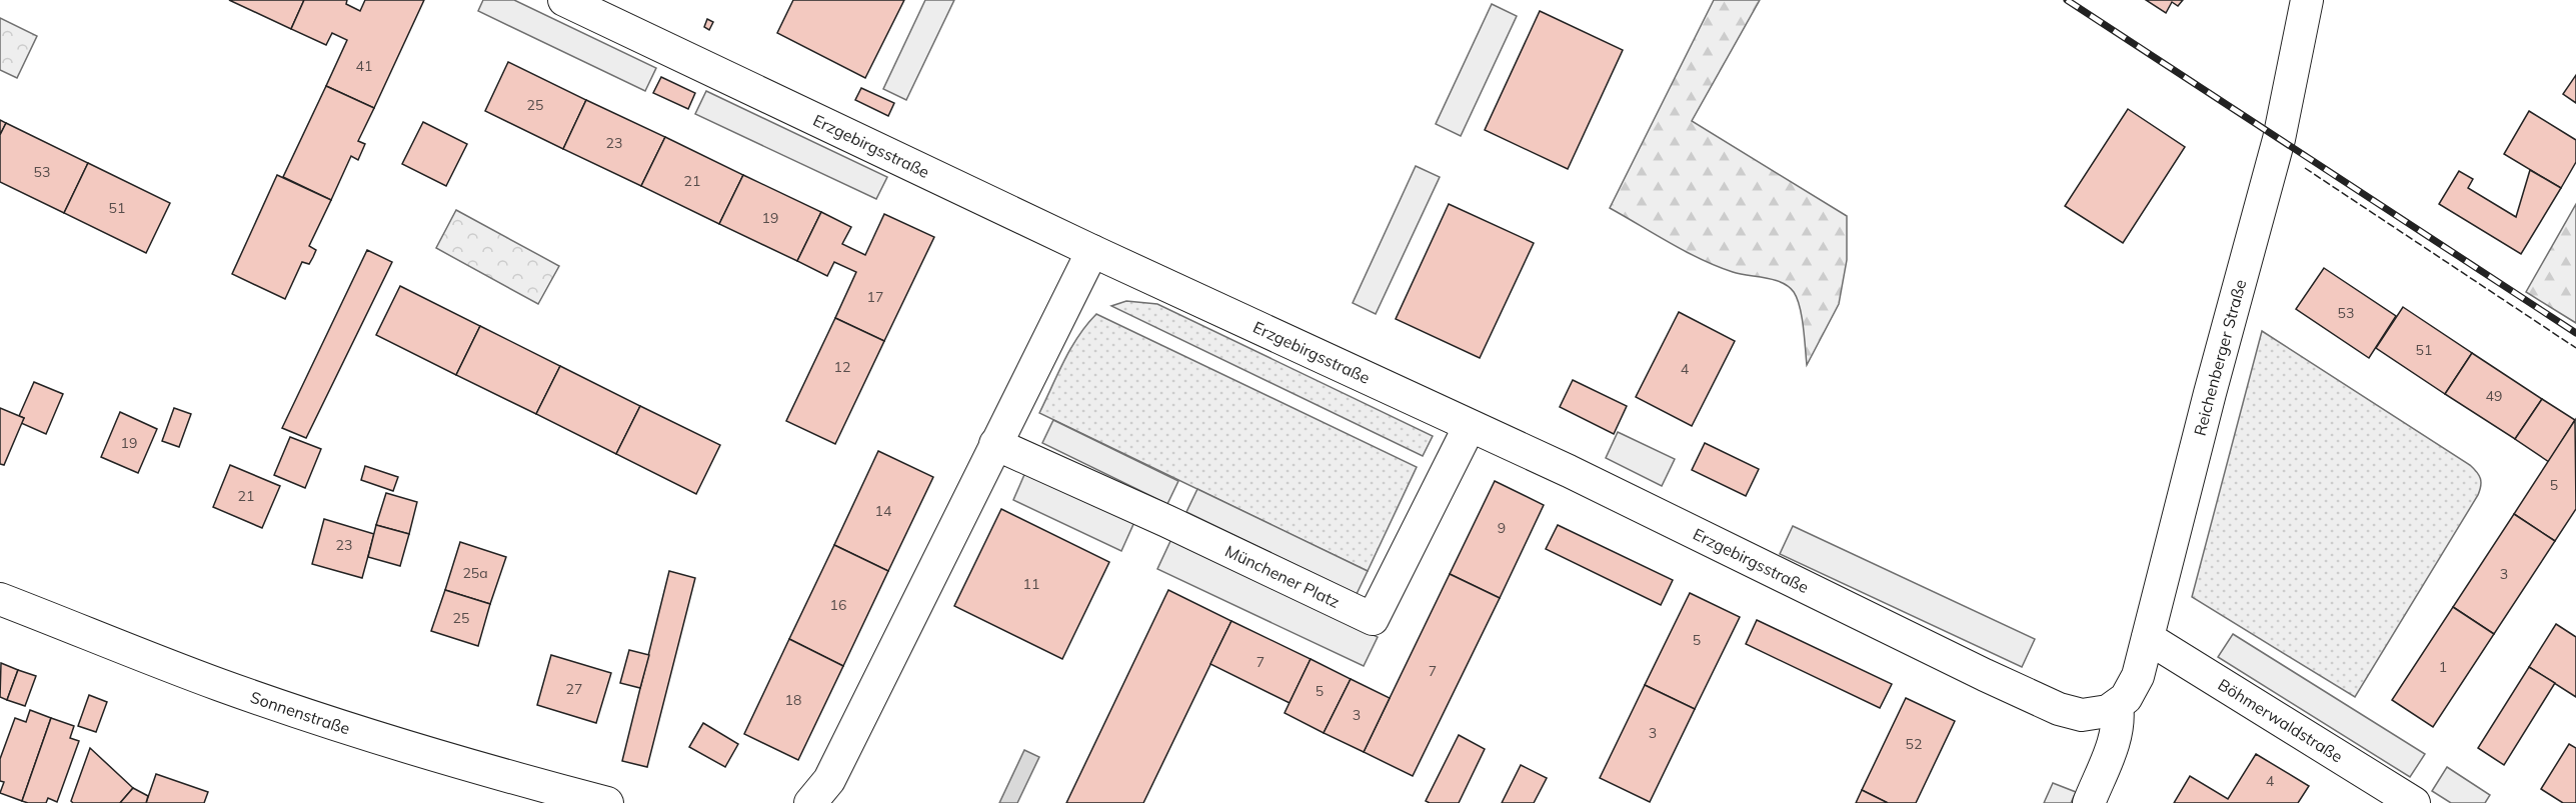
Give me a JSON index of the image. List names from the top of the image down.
{
  "streets": {
    "street": [
      "Erzgebirgsstraße",
      "Reichenberger Straße",
      "Münchener Platz",
      "Sonnenstraße",
      "Böhmerwaldstraße"
    ]
  },
  "crossings": [
    ["Erzgebirgsstraße", "Reichenberger Straße"],
    ["Erzgebirgsstraße", "Münchener Platz"],
    ["Reichenberger Straße", "Böhmerwaldstraße"]
  ],
  "house_numbers": [
    "41",
    "25",
    "23",
    "53",
    "21",
    "51",
    "19",
    "17",
    "53",
    "51",
    "12",
    "4",
    "49",
    "19",
    "5",
    "21",
    "14",
    "9",
    "23",
    "25a",
    "3",
    "11",
    "16",
    "25",
    "5",
    "7",
    "1",
    "7",
    "27",
    "5",
    "18",
    "3",
    "3",
    "52",
    "4"
  ]
}
